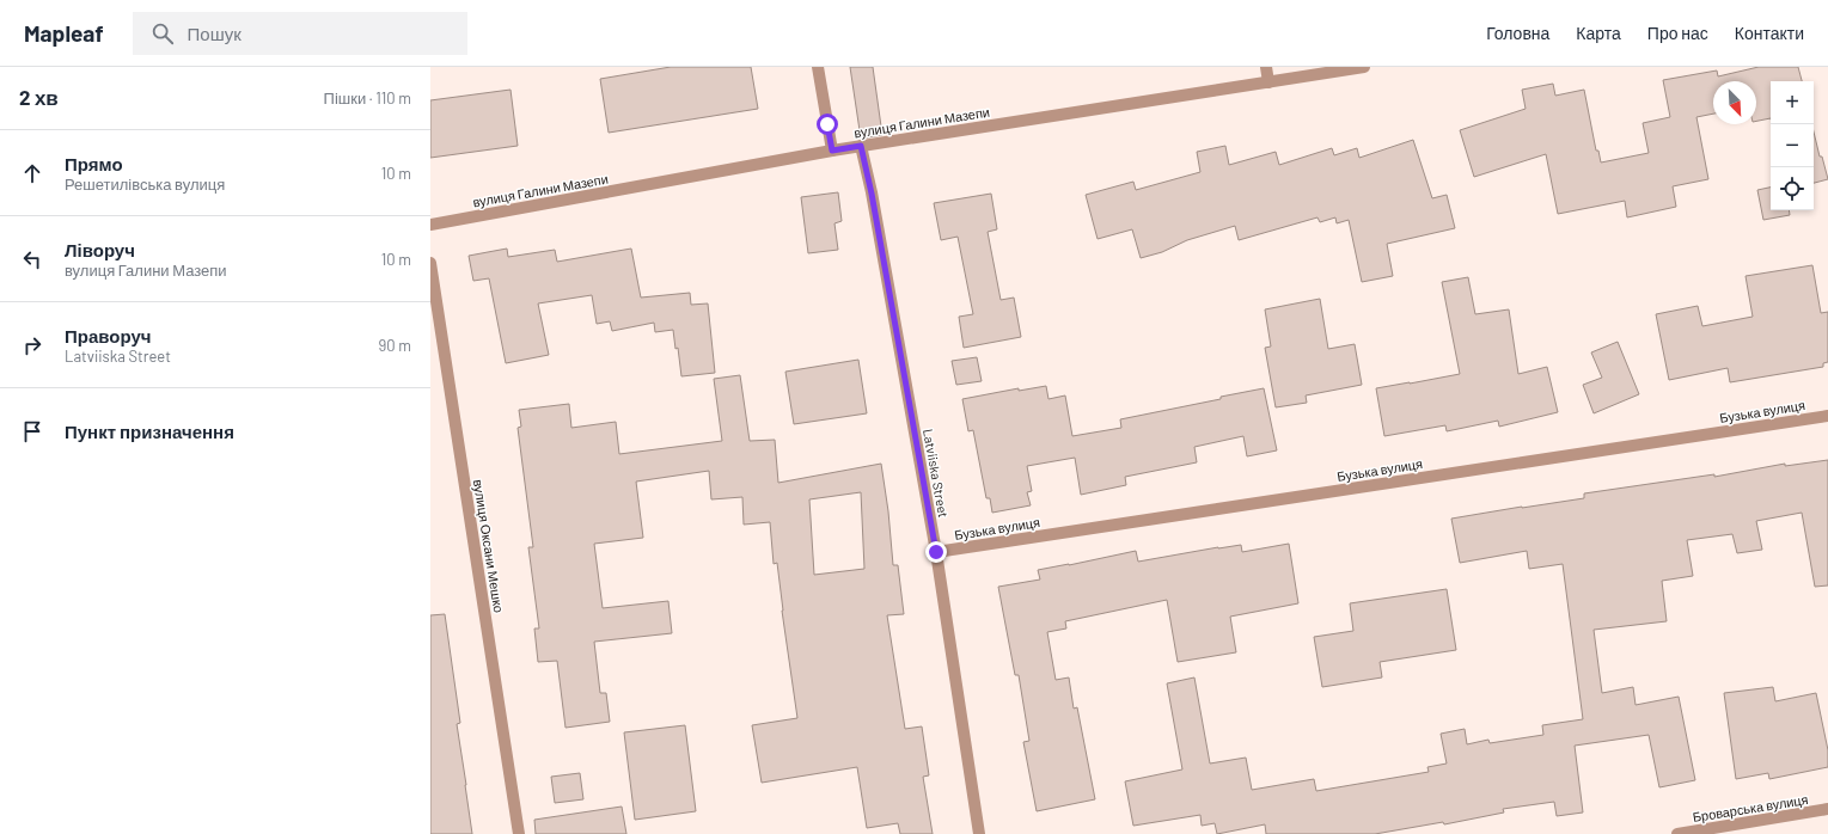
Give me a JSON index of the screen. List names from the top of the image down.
{
  "streets": {
    "street": [
      "вулиця Галини Мазепи",
      "Бузька вулиця",
      "Latviiska Street",
      "вулиця Оксани Мешко",
      "Броварська вулиця"
    ]
  },
  "crossings": [
    ["вулиця Галини Мазепи", "Latviiska Street"],
    ["Бузька вулиця", "Latviiska Street"]
  ],
  "north": "bottom right",
  "page": {
    "header": "Mapleaf",
    "search": "Пошук",
    "nav": [
      "Головна",
      "Карта",
      "Про нас",
      "Контакти"
    ],
    "heading": ["2 хв", "Пішки · 110 m"],
    "map_buttons": ["+", "−"],
    "list": [
      ["Прямо", "Решетилівська вулиця", "10 m"],
      ["Ліворуч", "вулиця Галини Мазепи", "10 m"],
      ["Праворуч", "Latviiska Street", "90 m"],
      "Пункт призначення"
    ]
  }
}
